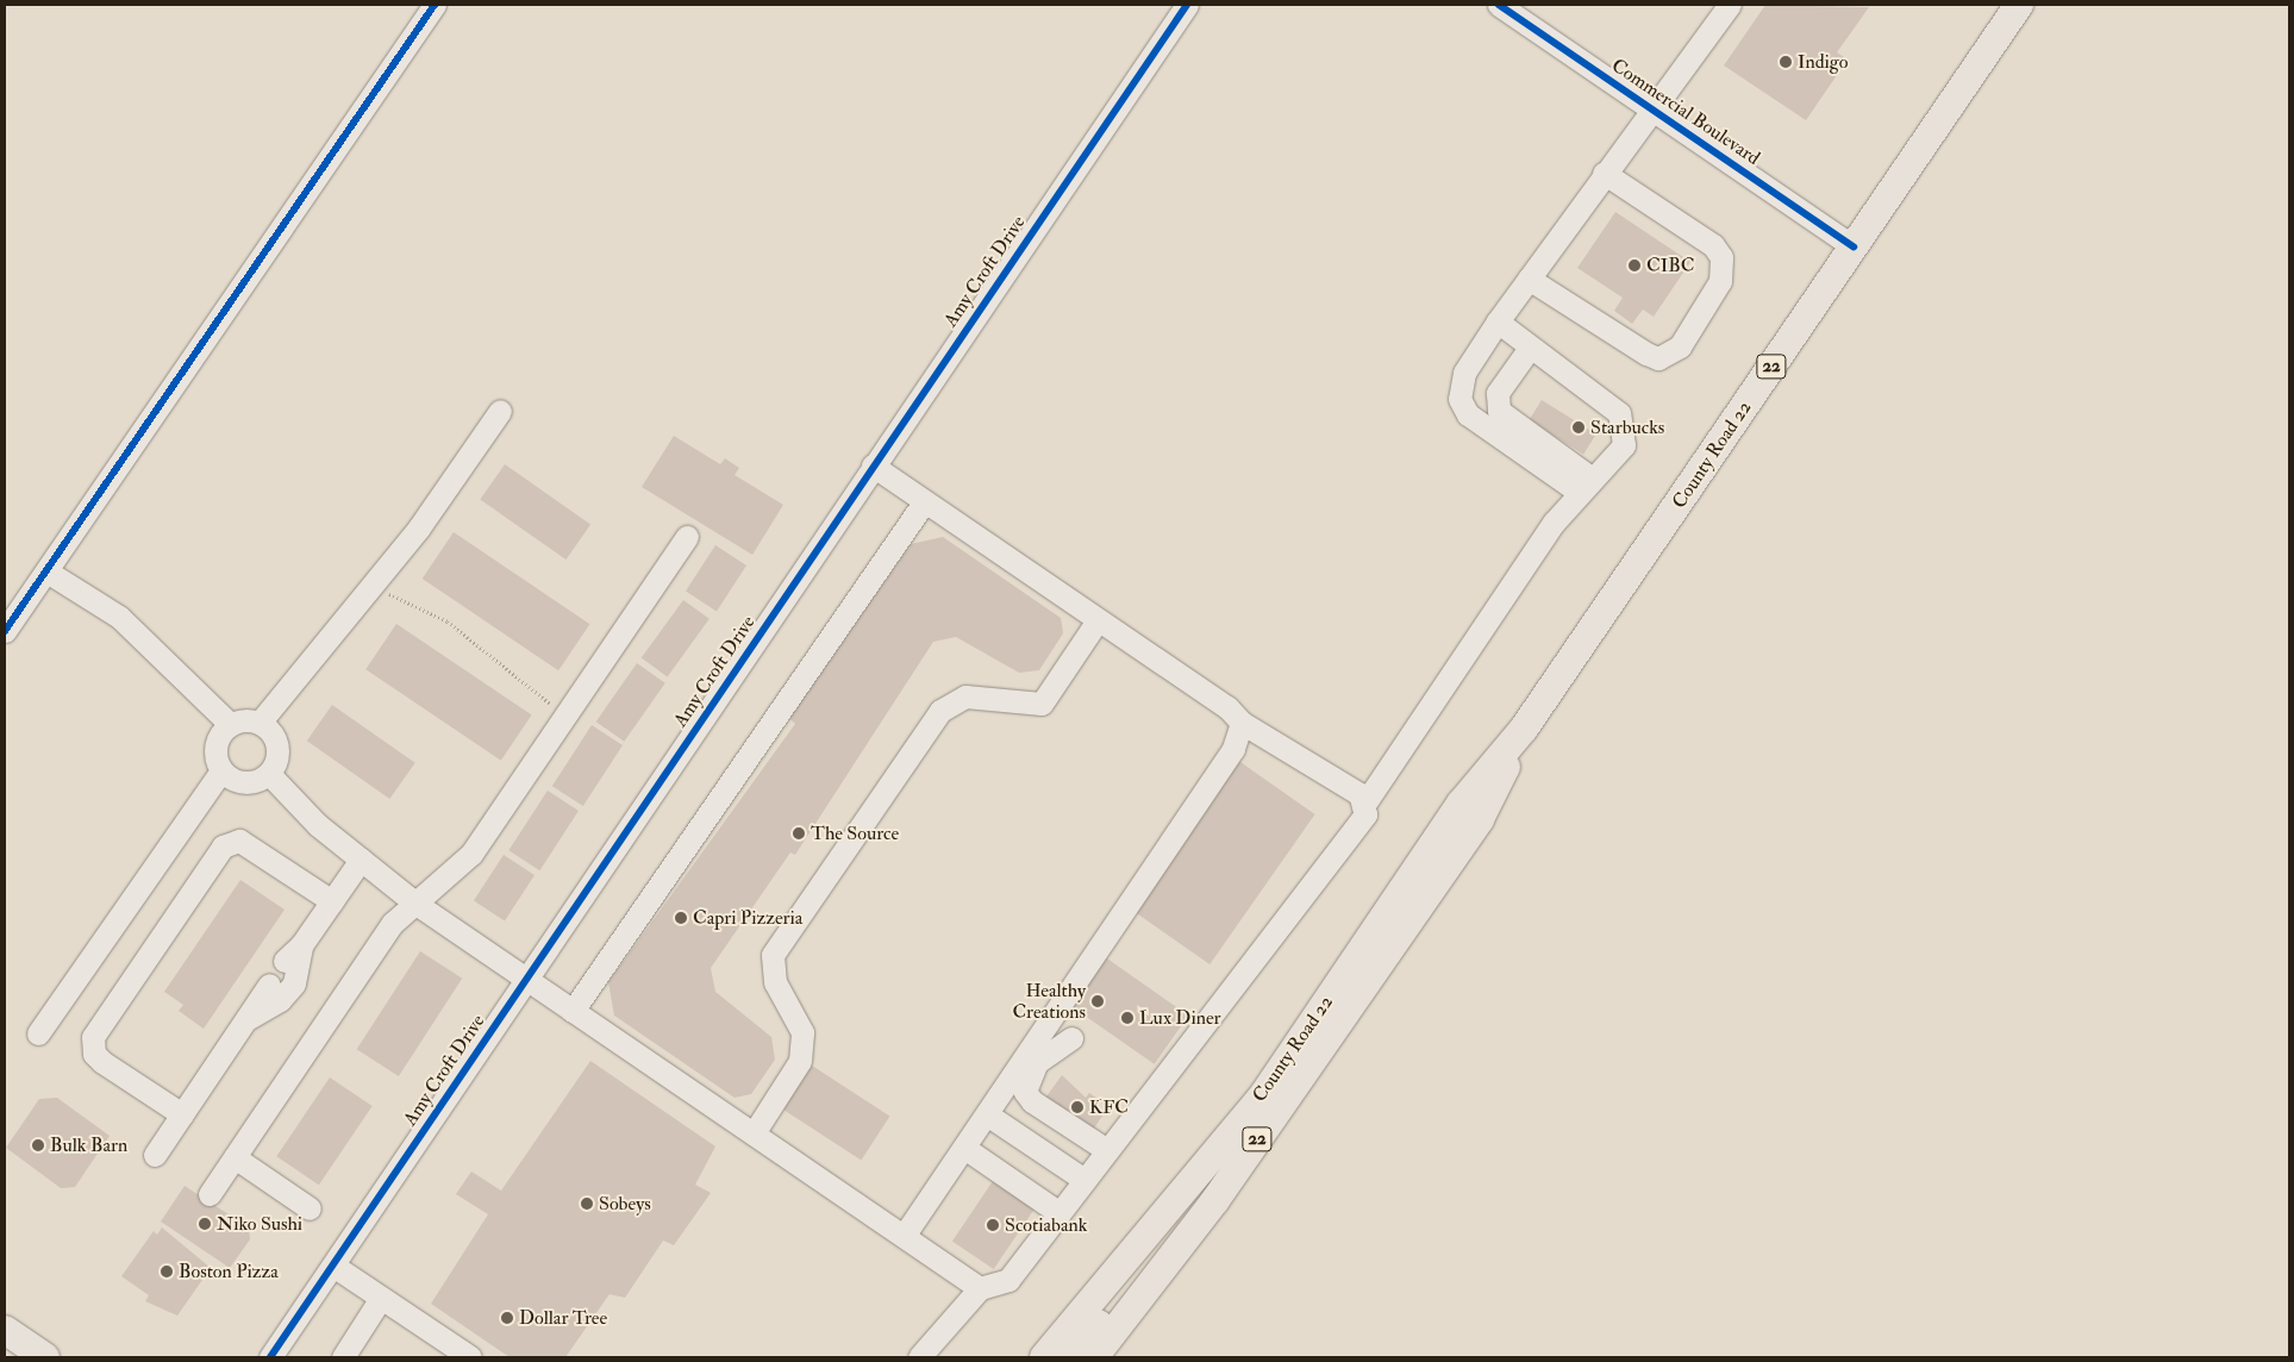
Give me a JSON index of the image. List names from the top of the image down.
{
  "streets": {
    "main road": ["22", "County Road 22"],
    "street": ["Commercial Boulevard", "Amy Croft Drive"]
  },
  "crossings": [
    ["Commercial Boulevard", "County Road 22"]
  ],
  "places": [
    "Indigo",
    "CIBC",
    "Starbucks",
    "The Source",
    "Capri Pizzeria",
    "Healthy Creations",
    "Lux Diner",
    "KFC",
    "Bulk Barn",
    "Sobeys",
    "Niko Sushi",
    "Scotiabank",
    "Boston Pizza",
    "Dollar Tree"
  ]
}
